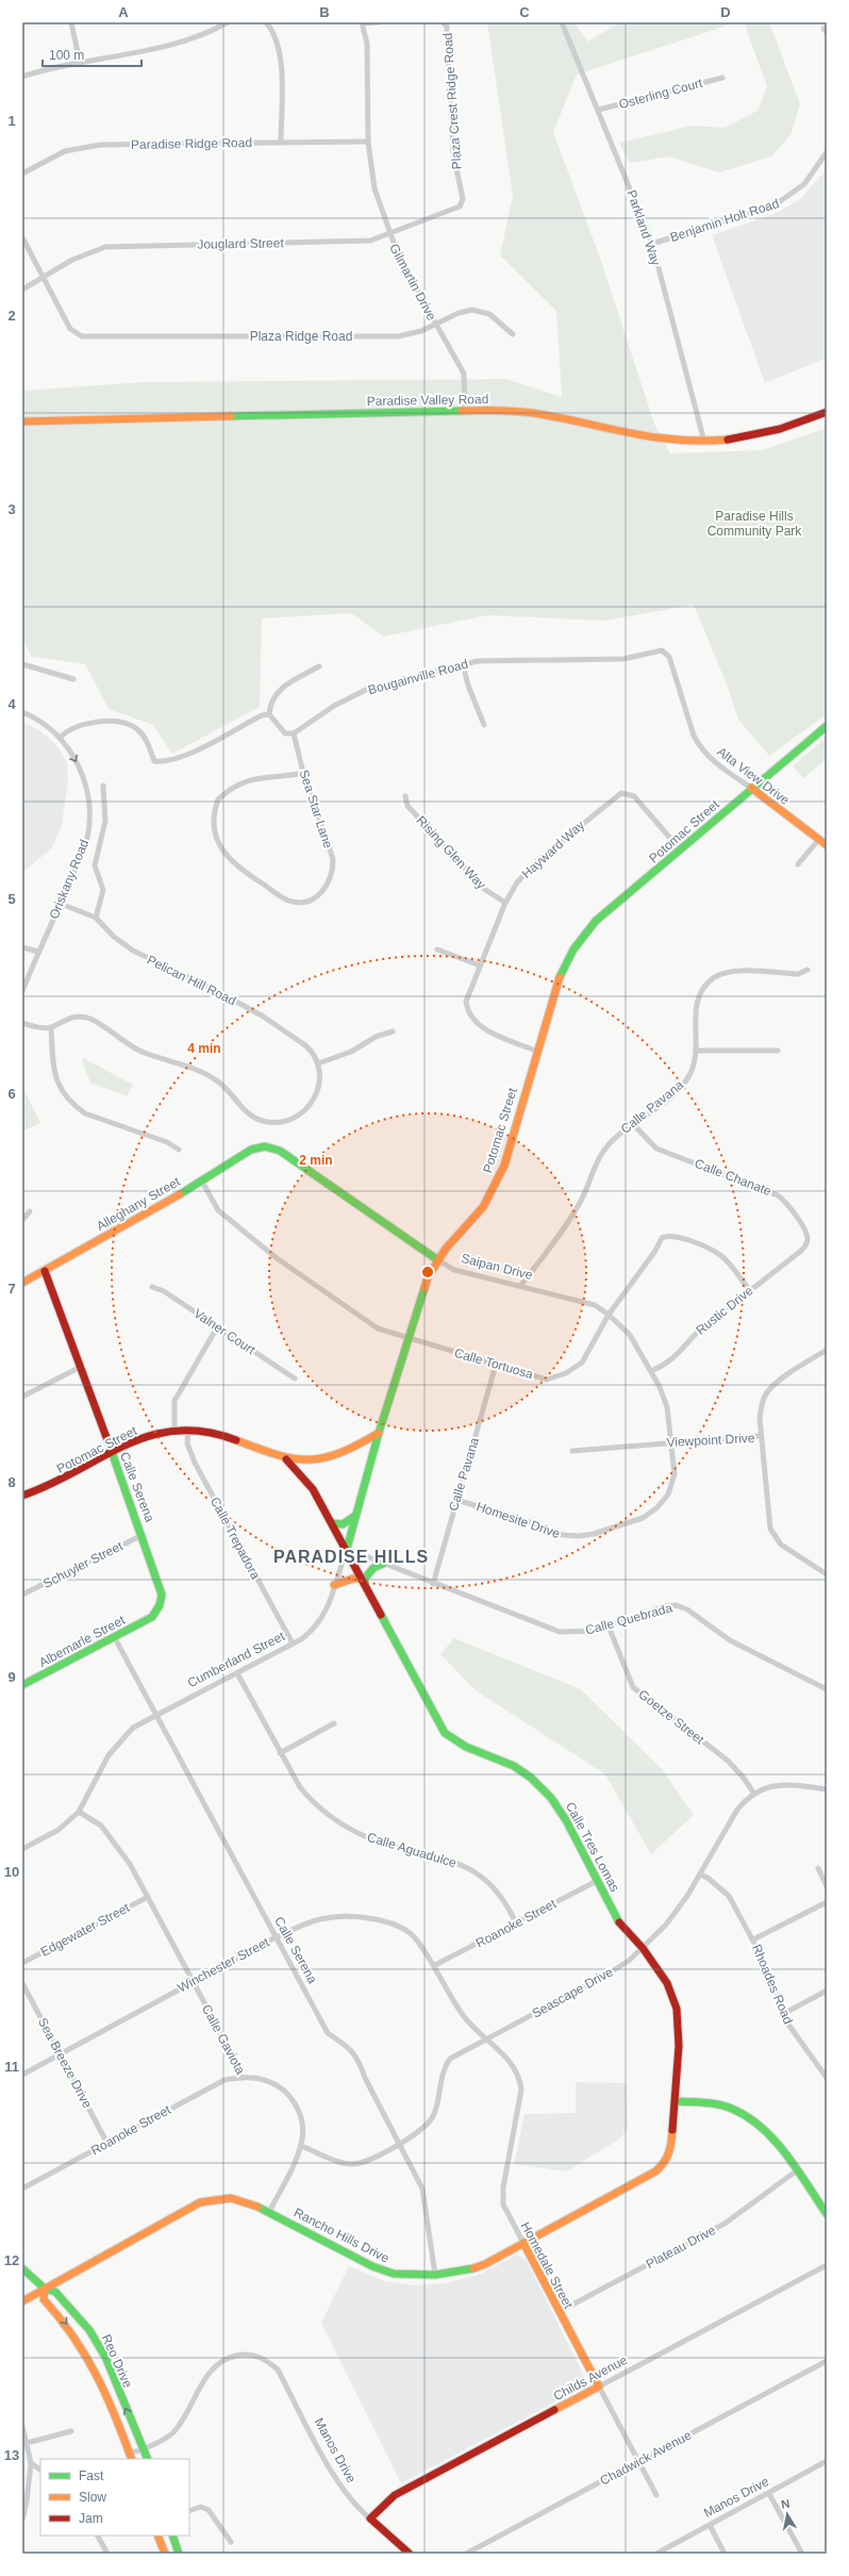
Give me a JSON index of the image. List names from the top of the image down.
{
  "streets": {
    "street": [
      "Osterling Court",
      "Plaza Crest Ridge Road",
      "Paradise Ridge Road",
      "Benjamin Holt Road",
      "Parkland Way",
      "Jouglard Street",
      "Gilmartin Drive",
      "Plaza Ridge Road",
      "Paradise Valley Road",
      "Bougainville Road",
      "Alta View Drive",
      "Sea Star Lane",
      "Potomac Street",
      "Hayward Way",
      "Rising Glen Way",
      "Oriskany Road",
      "Pelican Hill Road",
      "Calle Pavana",
      "Calle Chanate",
      "Alleghany Street",
      "Saipan Drive",
      "Rustic Drive",
      "Valner Court",
      "Calle Tortuosa",
      "Viewpoint Drive",
      "Calle Serena",
      "Homesite Drive",
      "Calle Trepadora",
      "Schuyler Street",
      "Calle Quebrada",
      "Albemarle Street",
      "Cumberland Street",
      "Goetze Street",
      "Calle Tres Lomas",
      "Calle Aguadulce",
      "Roanoke Street",
      "Edgewater Street",
      "Winchester Street",
      "Rhoades Road",
      "Seascape Drive",
      "Calle Gaviota",
      "Sea Breeze Drive",
      "Rancho Hills Drive",
      "Plateau Drive",
      "Homedale Street",
      "Reo Drive",
      "Childs Avenue",
      "Manos Drive",
      "Chadwick Avenue"
    ]
  },
  "crossings": [
    ["Osterling Court", "Parkland Way"],
    ["Plaza Crest Ridge Road", "Jouglard Street"],
    ["Paradise Ridge Road", "Gilmartin Drive"],
    ["Benjamin Holt Road", "Parkland Way"],
    ["Parkland Way", "Paradise Valley Road"],
    ["Jouglard Street", "Gilmartin Drive"],
    ["Jouglard Street", "Plaza Ridge Road"],
    ["Gilmartin Drive", "Plaza Ridge Road"],
    ["Gilmartin Drive", "Paradise Valley Road"],
    ["Bougainville Road", "Alta View Drive"],
    ["Bougainville Road", "Sea Star Lane"],
    ["Alta View Drive", "Potomac Street"],
    ["Potomac Street", "Hayward Way"],
    ["Potomac Street", "Saipan Drive"],
    ["Potomac Street", "Calle Tortuosa"],
    ["Potomac Street", "Calle Serena"],
    ["Potomac Street", "Calle Trepadora"],
    ["Potomac Street", "Cumberland Street"],
    ["Potomac Street", "Calle Tres Lomas"],
    ["Hayward Way", "Rising Glen Way"],
    ["Oriskany Road", "Pelican Hill Road"],
    ["Calle Pavana", "Calle Chanate"],
    ["Calle Pavana", "Saipan Drive"],
    ["Calle Pavana", "Calle Tortuosa"],
    ["Calle Pavana", "Homesite Drive"],
    ["Calle Pavana", "Calle Quebrada"],
    ["Calle Chanate", "Rustic Drive"],
    ["Alleghany Street", "Saipan Drive"],
    ["Alleghany Street", "Calle Tortuosa"],
    ["Alleghany Street", "Calle Serena"],
    ["Saipan Drive", "Rustic Drive"],
    ["Saipan Drive", "Calle Tortuosa"],
    ["Saipan Drive", "Viewpoint Drive"],
    ["Saipan Drive", "Homesite Drive"],
    ["Rustic Drive", "Calle Tortuosa"],
    ["Viewpoint Drive", "Homesite Drive"],
    ["Calle Serena", "Schuyler Street"],
    ["Calle Serena", "Albemarle Street"],
    ["Calle Serena", "Cumberland Street"],
    ["Calle Serena", "Winchester Street"],
    ["Calle Serena", "Seascape Drive"],
    ["Calle Serena", "Rancho Hills Drive"],
    ["Calle Trepadora", "Cumberland Street"],
    ["Calle Quebrada", "Cumberland Street"],
    ["Calle Quebrada", "Goetze Street"],
    ["Calle Quebrada", "Calle Tres Lomas"],
    ["Cumberland Street", "Calle Tres Lomas"],
    ["Cumberland Street", "Calle Aguadulce"],
    ["Cumberland Street", "Calle Gaviota"],
    ["Goetze Street", "Seascape Drive"],
    ["Calle Tres Lomas", "Roanoke Street"],
    ["Calle Tres Lomas", "Seascape Drive"],
    ["Calle Tres Lomas", "Rancho Hills Drive"],
    ["Calle Aguadulce", "Roanoke Street"],
    ["Roanoke Street", "Winchester Street"],
    ["Roanoke Street", "Calle Gaviota"],
    ["Roanoke Street", "Sea Breeze Drive"],
    ["Edgewater Street", "Calle Gaviota"],
    ["Winchester Street", "Seascape Drive"],
    ["Winchester Street", "Calle Gaviota"],
    ["Winchester Street", "Sea Breeze Drive"],
    ["Winchester Street", "Homedale Street"],
    ["Rhoades Road", "Seascape Drive"],
    ["Seascape Drive", "Calle Gaviota"],
    ["Seascape Drive", "Homedale Street"],
    ["Calle Gaviota", "Rancho Hills Drive"],
    ["Rancho Hills Drive", "Homedale Street"],
    ["Rancho Hills Drive", "Reo Drive"],
    ["Plateau Drive", "Homedale Street"],
    ["Homedale Street", "Childs Avenue"],
    ["Homedale Street", "Chadwick Avenue"],
    ["Reo Drive", "Manos Drive"],
    ["Childs Avenue", "Manos Drive"]
  ],
  "districts": ["PARADISE HILLS"],
  "parks": ["Paradise Hills Community Park"],
  "legend": ["Fast", "Slow", "Jam"],
  "scale_bar": "100 m",
  "north": "top",
  "grid": {
    "columns": [
      "A",
      "B",
      "C",
      "D"
    ],
    "rows": [
      "1",
      "2",
      "3",
      "4",
      "5",
      "6",
      "7",
      "8",
      "9",
      "10",
      "11",
      "12",
      "13"
    ]
  },
  "rings": ["4 min", "2 min"]
}
